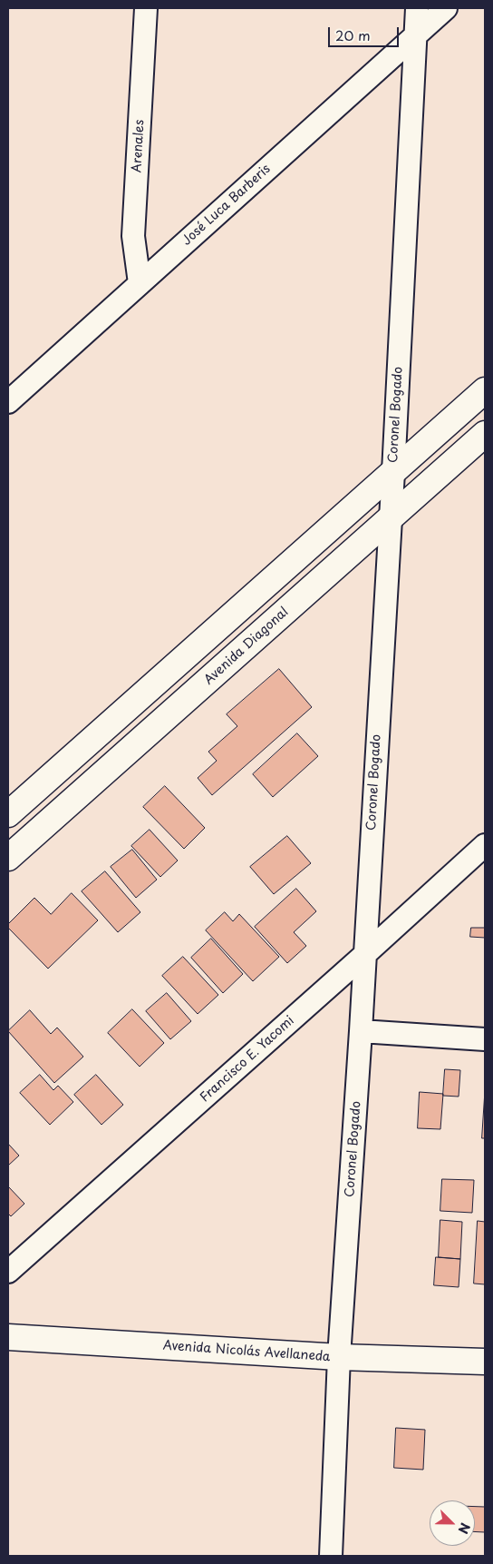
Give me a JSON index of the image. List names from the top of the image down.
{
  "streets": {
    "main road": ["Avenida Diagonal", "Avenida Nicolás Avellaneda"],
    "street": [
      "Arenales",
      "José Luca Barberis",
      "Coronel Bogado",
      "Francisco E. Yacomi"
    ]
  },
  "crossings": [
    ["Arenales", "José Luca Barberis"],
    ["José Luca Barberis", "Coronel Bogado"],
    ["Coronel Bogado", "Avenida Diagonal"],
    ["Coronel Bogado", "Francisco E. Yacomi"],
    ["Coronel Bogado", "Avenida Nicolás Avellaneda"]
  ],
  "scale_bar": "20 m",
  "north": "bottom right"
}
